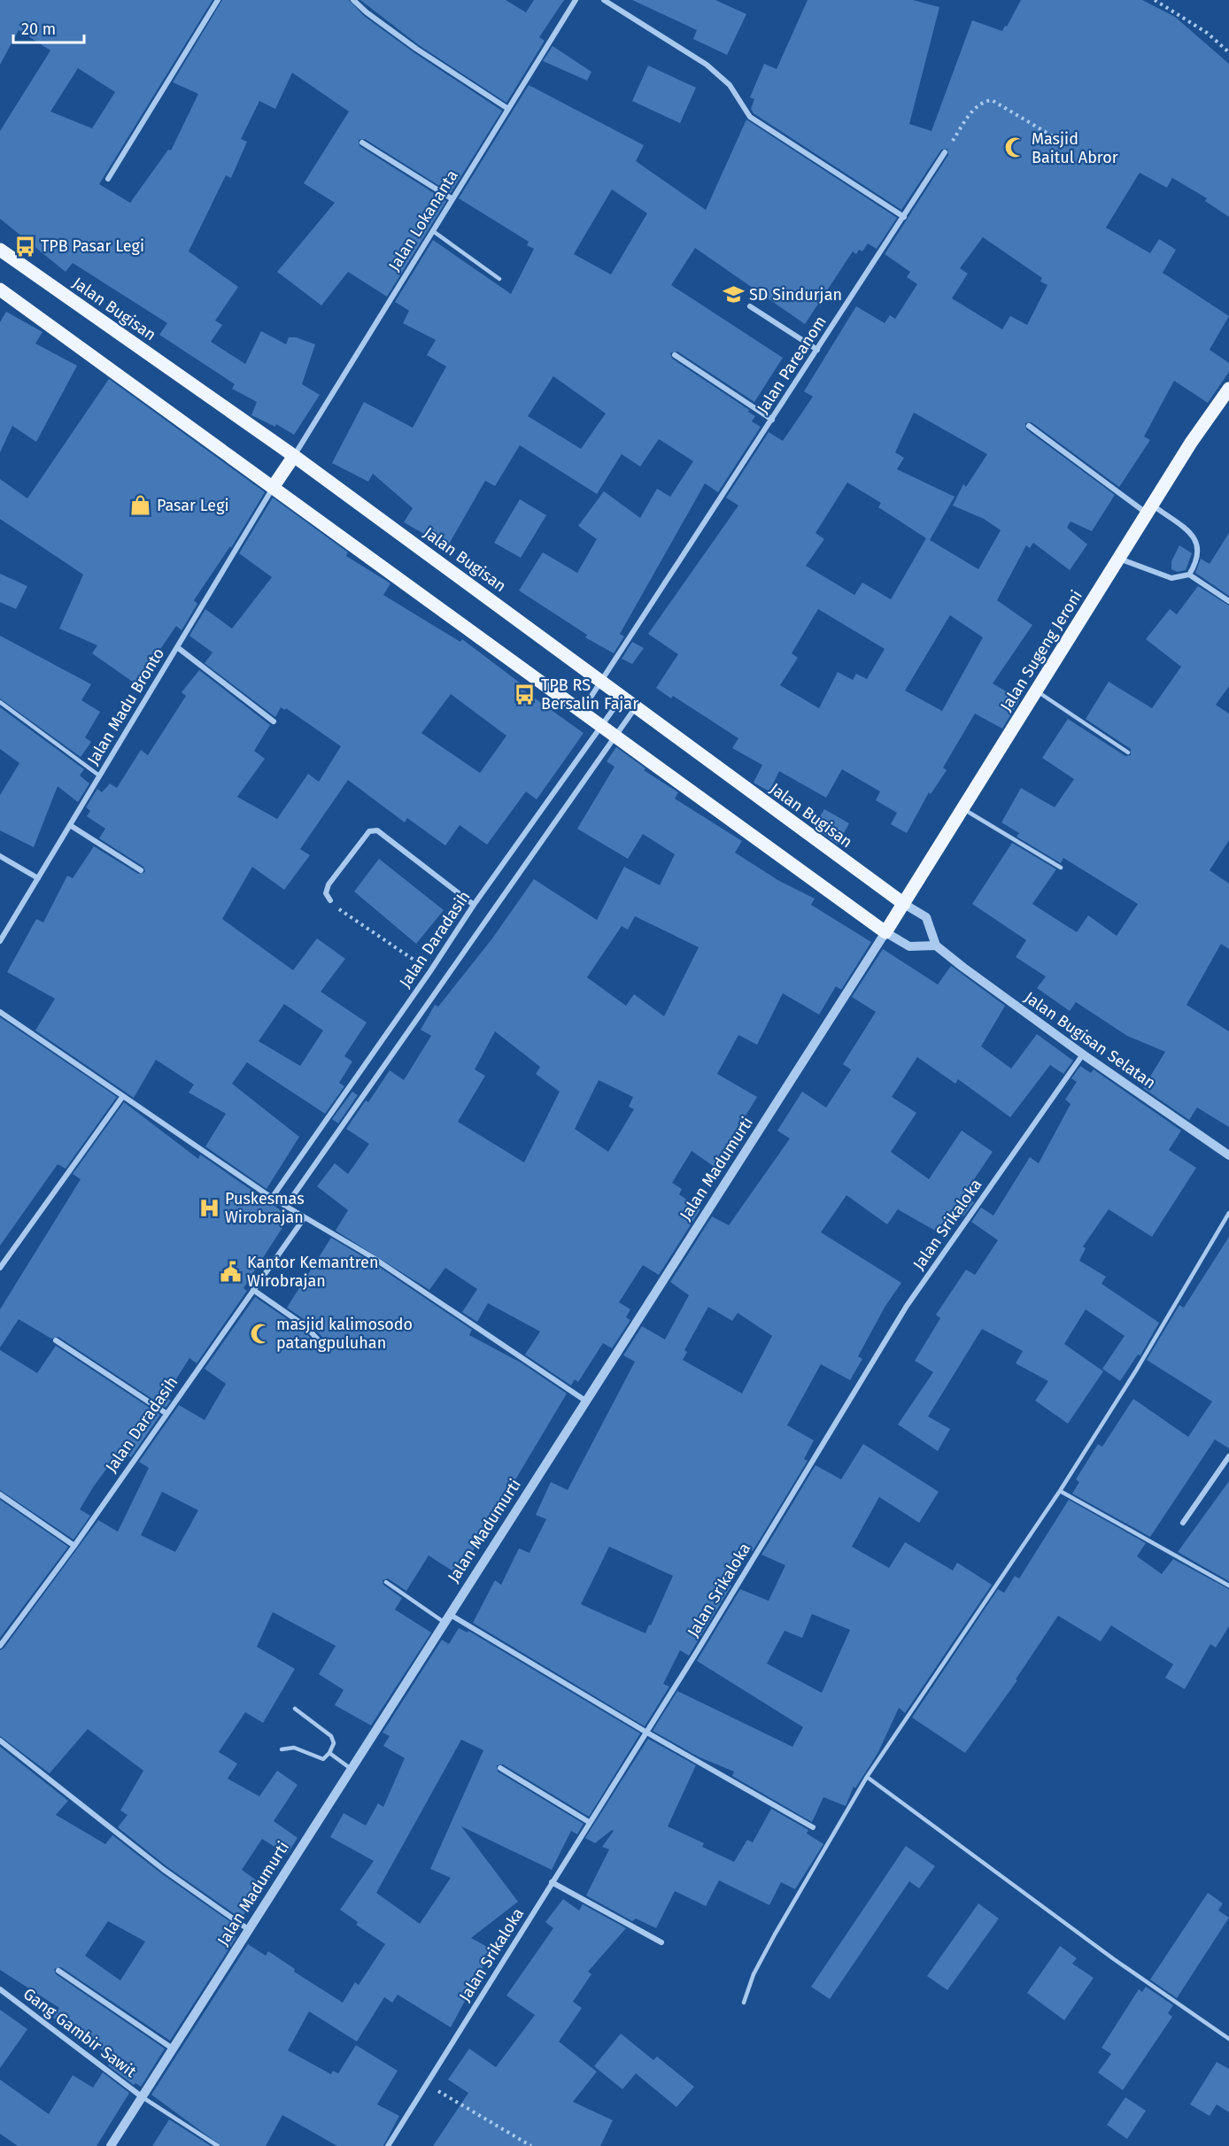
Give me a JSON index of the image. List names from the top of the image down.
{
  "streets": {
    "main road": ["Jalan Bugisan", "Jalan Sugeng Jeroni"],
    "street": [
      "Jalan Lokananta",
      "Jalan Pareanom",
      "Jalan Madu Bronto",
      "Jalan Daradasih",
      "Jalan Bugisan Selatan",
      "Jalan Madumurti",
      "Jalan Srikaloka",
      "Gang Gambir Sawit"
    ]
  },
  "crossings": [
    ["Jalan Lokananta", "Jalan Bugisan"],
    ["Jalan Bugisan", "Jalan Pareanom"],
    ["Jalan Bugisan", "Jalan Sugeng Jeroni"],
    ["Jalan Bugisan", "Jalan Daradasih"],
    ["Jalan Sugeng Jeroni", "Jalan Madumurti"],
    ["Jalan Bugisan Selatan", "Jalan Srikaloka"],
    ["Jalan Madumurti", "Gang Gambir Sawit"]
  ],
  "places": {
    "mosque": ["Masjid Baitul Abror", "masjid kalimosodo patangpuluhan"],
    "bus stop": ["TPB Pasar Legi", "TPB RS Bersalin Fajar"],
    "school or university": ["SD Sindurjan"],
    "shop": ["Pasar Legi"],
    "hospital": ["Puskesmas Wirobrajan"],
    "public building": ["Kantor Kemantren Wirobrajan"]
  },
  "scale_bar": "20 m"
}
